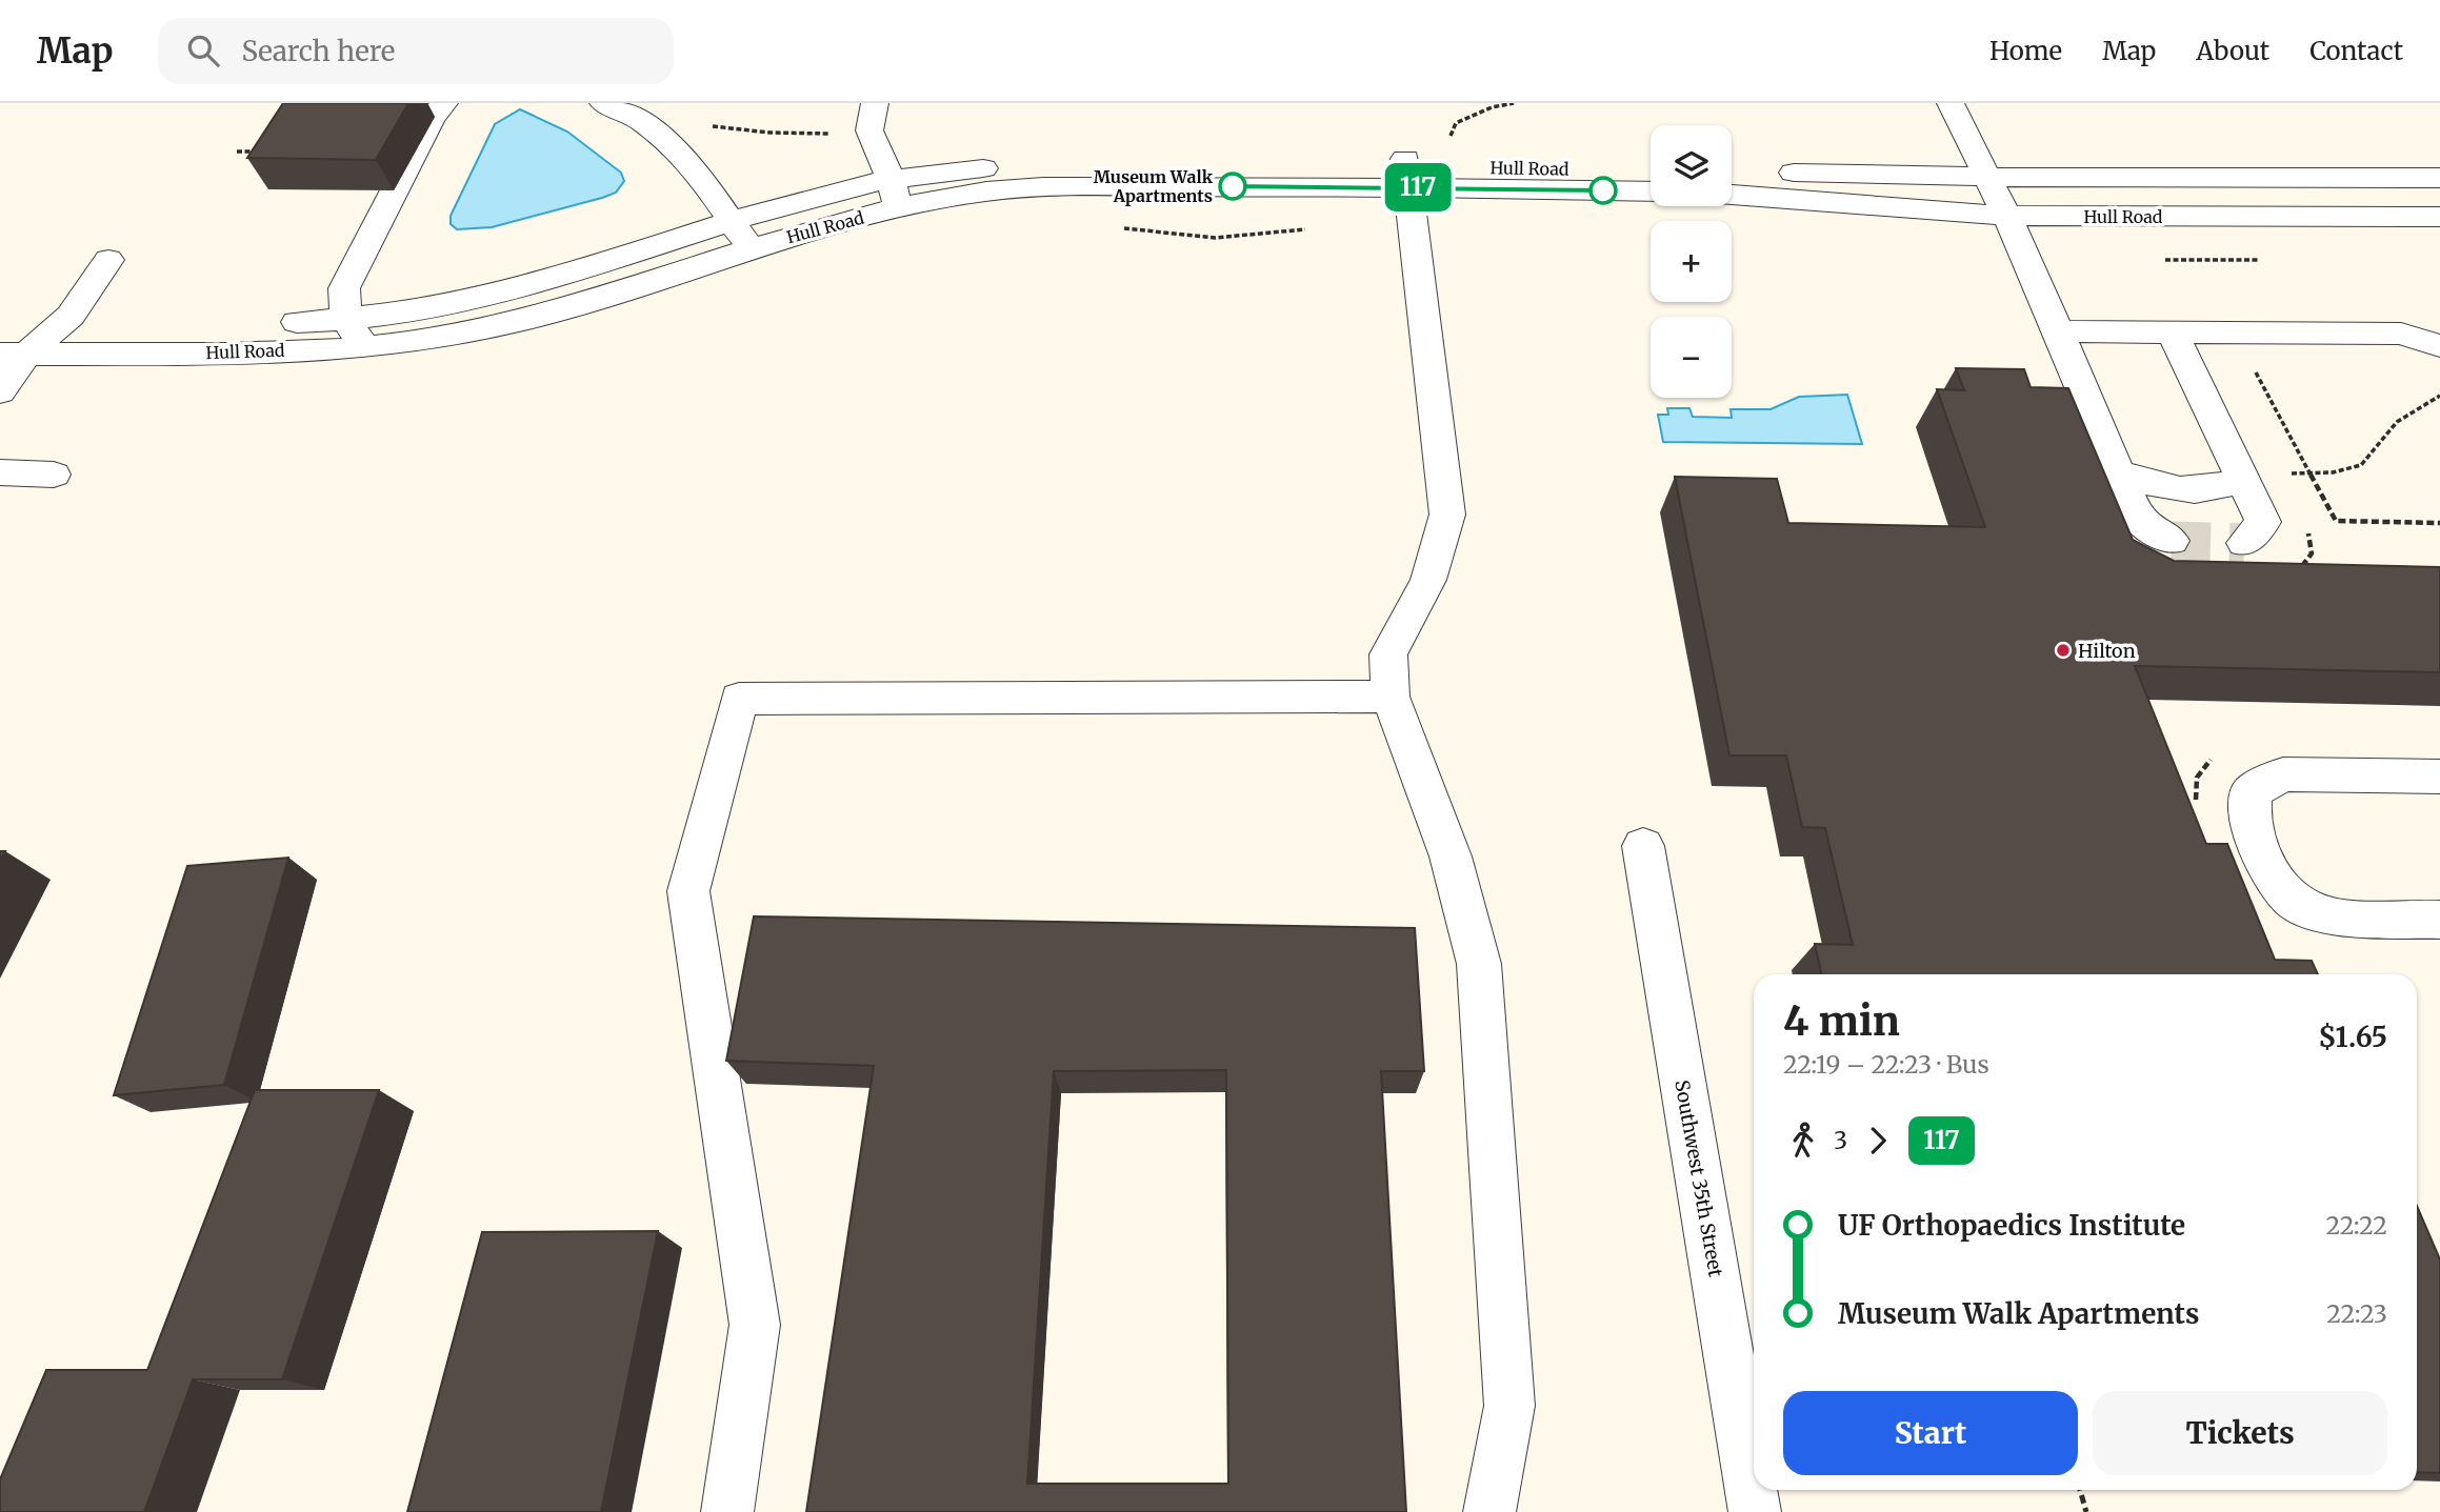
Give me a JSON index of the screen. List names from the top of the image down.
{
  "streets": {
    "street": ["Hull Road", "Southwest 35th Street"]
  },
  "places": ["Museum Walk Apartments", "Hilton"],
  "lines": ["bus line 117"],
  "page": {
    "header": "Map",
    "search": "Search here",
    "nav": [
      "Home",
      "Map",
      "About",
      "Contact"
    ],
    "on_map": "117",
    "map_buttons": ["+", "−"],
    "heading": ["4 min", "22:19 – 22:23 · Bus", "$1.65"],
    "legs": ["3", "117"],
    "list": [
      {
        "name": "UF Orthopaedics Institute",
        "value": "22:22"
      },
      {
        "name": "Museum Walk Apartments",
        "value": "22:23"
      }
    ],
    "buttons": ["Start", "Tickets"]
  }
}
